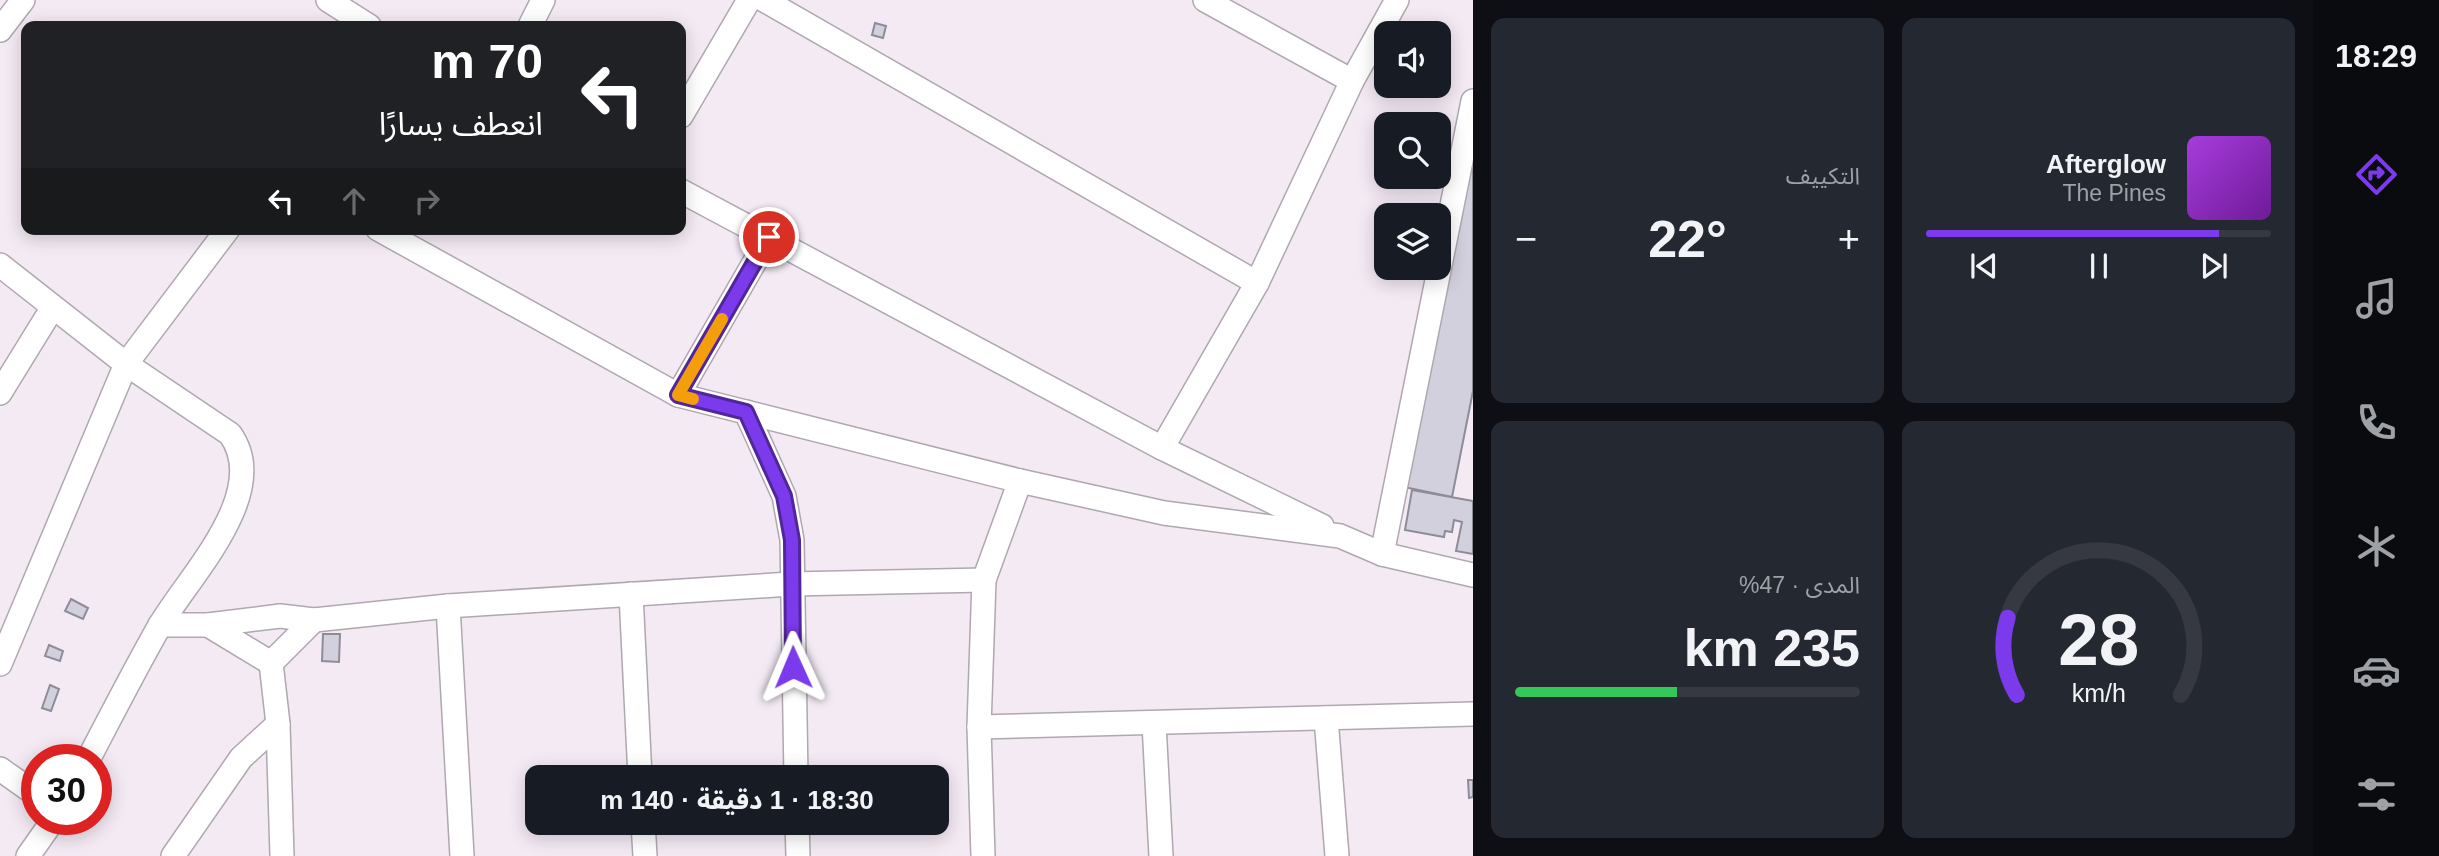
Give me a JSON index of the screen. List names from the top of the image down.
{
  "page": {
    "tabs": "18:29",
    "tile": [
      "التكييف",
      ["المدى · 47%", "235 km"]
    ],
    "turn": ["70 m", "انعطف يسارًا"],
    "song": ["Afterglow", "The Pines"],
    "heat": ["−", "22°", "+"],
    "limit": "30",
    "trip": "18:30 · 1 دقيقة · 140 m",
    "gauge": ["28", "km/h"]
  }
}
